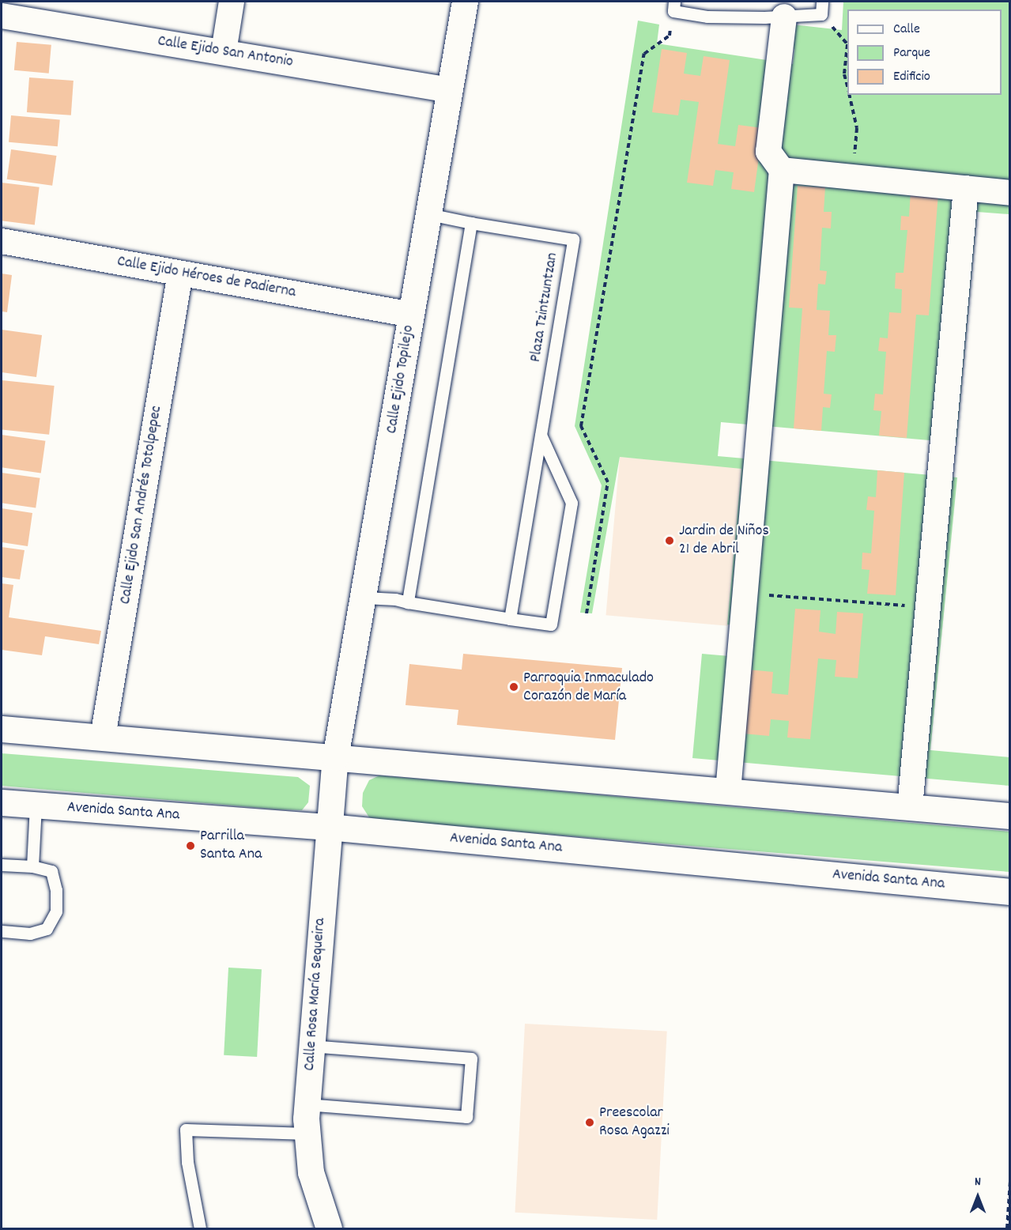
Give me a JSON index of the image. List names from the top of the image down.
{
  "streets": {
    "main road": ["Calle Ejido Topilejo", "Avenida Santa Ana", "Calle Rosa María Sequeira"],
    "street": ["Calle Ejido San Antonio", "Calle Ejido Héroes de Padierna", "Calle Ejido San Andrés Totolpepec"],
    "lane": ["Plaza Tzintzuntzan"]
  },
  "crossings": [
    ["Calle Ejido San Antonio", "Calle Ejido Topilejo"],
    ["Calle Ejido Héroes de Padierna", "Calle Ejido Topilejo"],
    ["Calle Ejido Héroes de Padierna", "Calle Ejido San Andrés Totolpepec"],
    ["Calle Ejido Topilejo", "Calle Rosa María Sequeira"],
    ["Avenida Santa Ana", "Calle Rosa María Sequeira"]
  ],
  "places": [
    "Jardin de Niños 21 de Abril",
    "Parroquia Inmaculado Corazón de María",
    "Parrilla Santa Ana",
    "Preescolar Rosa Agazzi"
  ],
  "legend": ["Calle", "Parque", "Edificio"],
  "north": "top"
}
